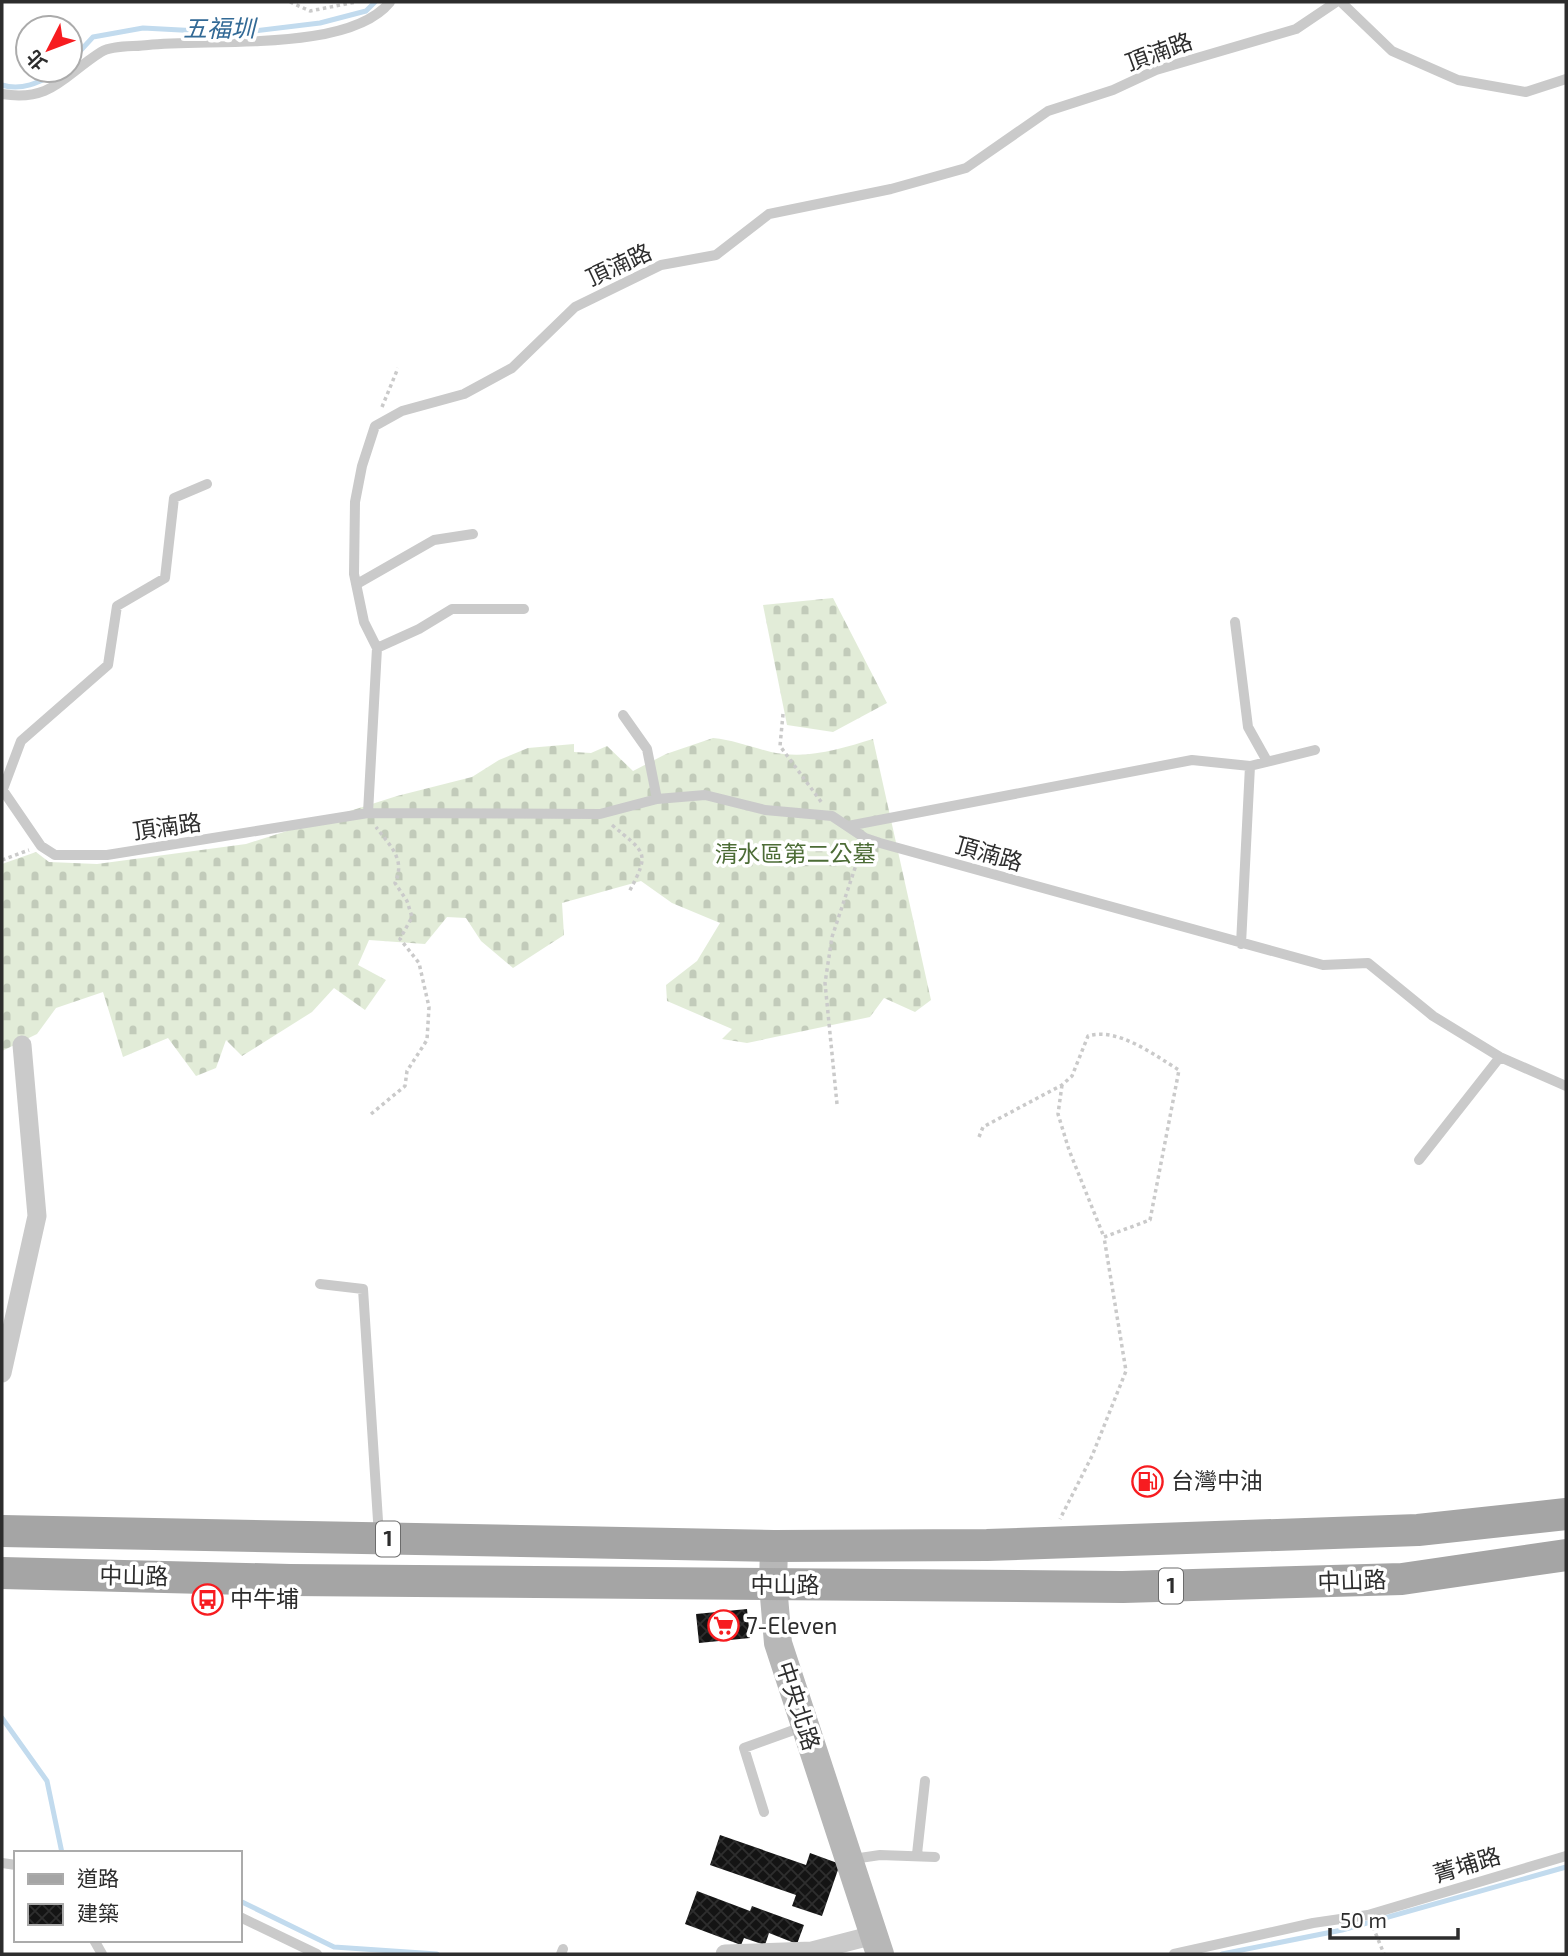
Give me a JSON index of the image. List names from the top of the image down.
{
  "streets": {
    "main road": ["1", "中山路"],
    "street": ["中央北路"],
    "lane": ["頂湳路", "菁埔路"]
  },
  "crossings": [
    ["中山路", "中央北路"]
  ],
  "water": ["五福圳"],
  "parks": ["清水區第二公墓"],
  "places": {
    "fuel station": ["台灣中油"],
    "bus stop": ["中牛埔"],
    "supermarket": ["7-Eleven"]
  },
  "legend": ["道路", "建築"],
  "scale_bar": "50 m",
  "north": "bottom left"
}
